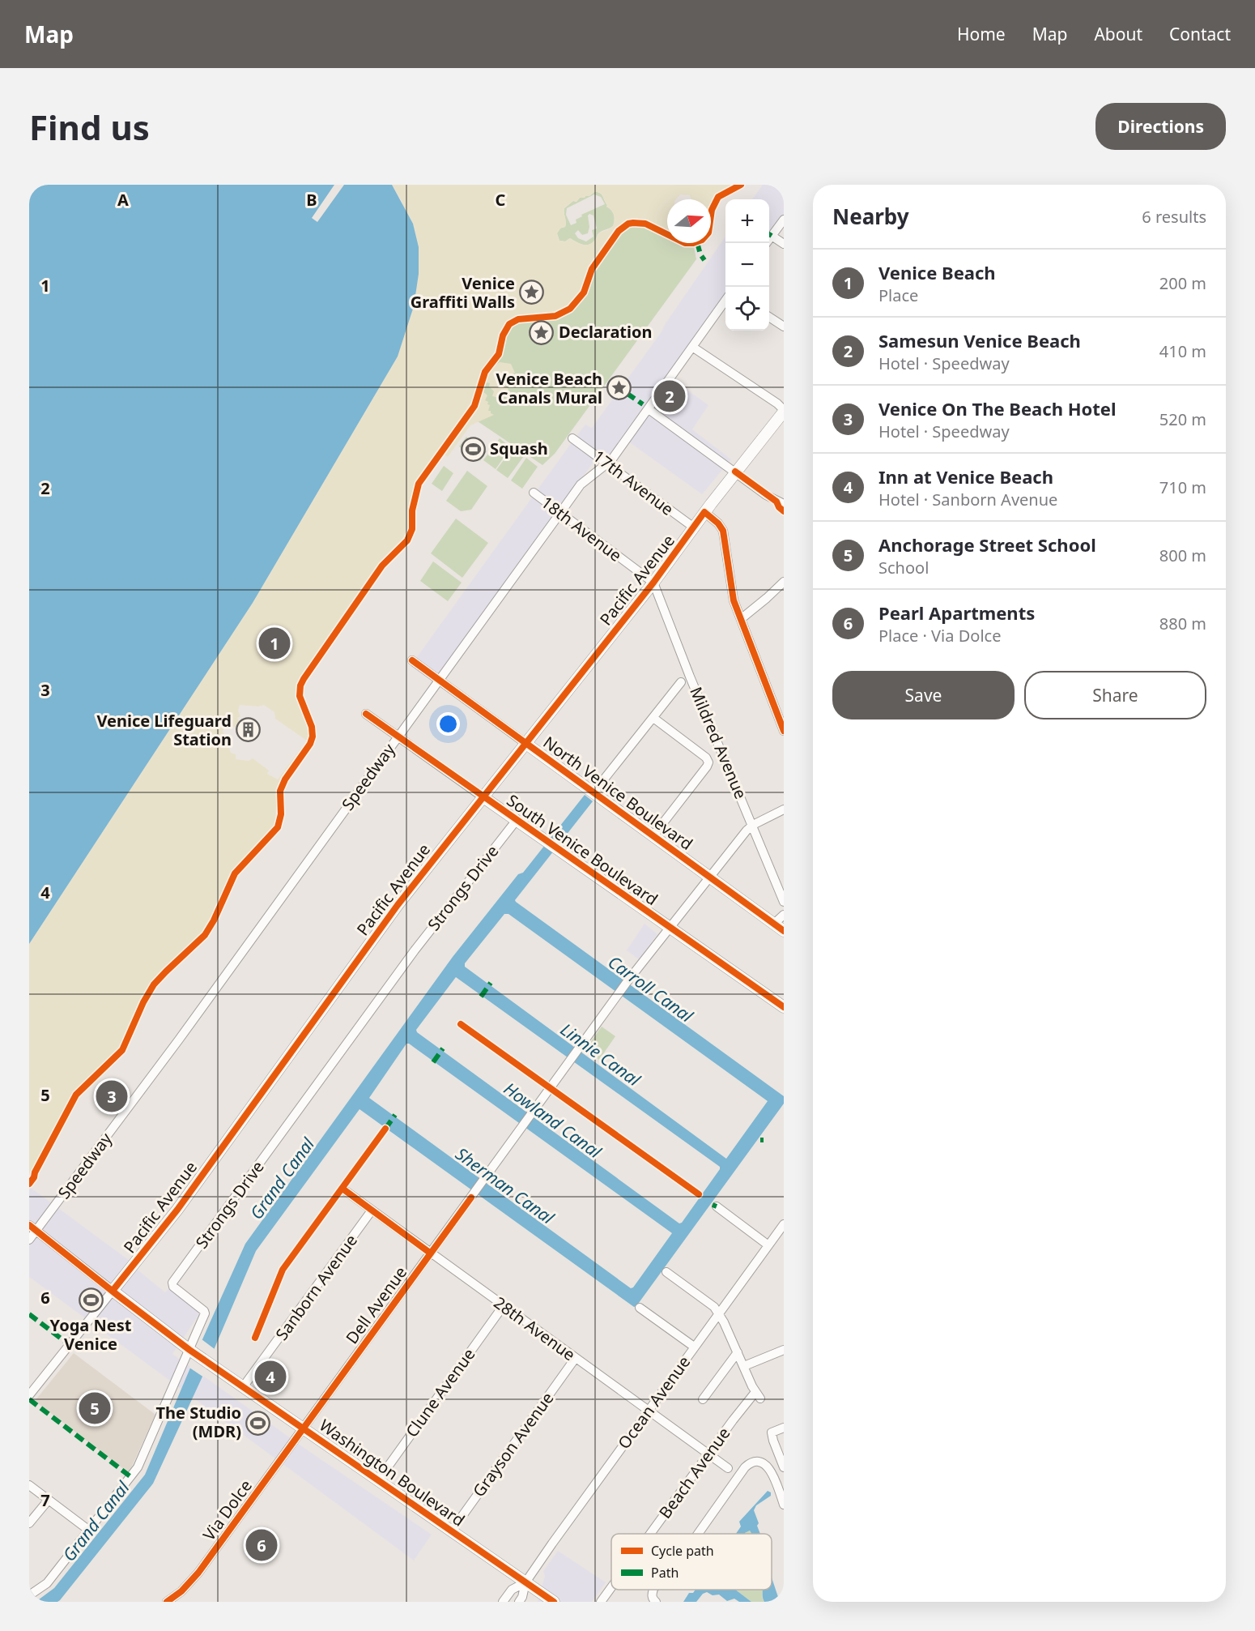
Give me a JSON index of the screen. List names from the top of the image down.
{
  "streets": {
    "main road": [
      "Pacific Avenue",
      "North Venice Boulevard",
      "South Venice Boulevard",
      "Washington Boulevard"
    ],
    "street": [
      "17th Avenue",
      "18th Avenue",
      "Mildred Avenue",
      "Speedway",
      "Strongs Drive",
      "Sanborn Avenue",
      "Dell Avenue",
      "28th Avenue",
      "Clune Avenue",
      "Ocean Avenue",
      "Grayson Avenue",
      "Beach Avenue",
      "Via Dolce"
    ]
  },
  "crossings": [
    ["17th Avenue", "Pacific Avenue"],
    ["17th Avenue", "Speedway"],
    ["18th Avenue", "Pacific Avenue"],
    ["18th Avenue", "Mildred Avenue"],
    ["18th Avenue", "Speedway"],
    ["Pacific Avenue", "Mildred Avenue"],
    ["Pacific Avenue", "North Venice Boulevard"],
    ["Pacific Avenue", "South Venice Boulevard"],
    ["Pacific Avenue", "Washington Boulevard"],
    ["Mildred Avenue", "Dell Avenue"],
    ["Speedway", "North Venice Boulevard"],
    ["Speedway", "South Venice Boulevard"],
    ["Speedway", "Washington Boulevard"],
    ["North Venice Boulevard", "Dell Avenue"],
    ["South Venice Boulevard", "Strongs Drive"],
    ["South Venice Boulevard", "Dell Avenue"],
    ["Strongs Drive", "Washington Boulevard"],
    ["Sanborn Avenue", "28th Avenue"],
    ["Sanborn Avenue", "Washington Boulevard"],
    ["Dell Avenue", "28th Avenue"],
    ["Dell Avenue", "Washington Boulevard"],
    ["Dell Avenue", "Via Dolce"],
    ["28th Avenue", "Clune Avenue"],
    ["28th Avenue", "Ocean Avenue"],
    ["28th Avenue", "Grayson Avenue"],
    ["28th Avenue", "Beach Avenue"],
    ["Clune Avenue", "Washington Boulevard"],
    ["Ocean Avenue", "Washington Boulevard"],
    ["Grayson Avenue", "Washington Boulevard"],
    ["Washington Boulevard", "Via Dolce"]
  ],
  "water": [
    "Carroll Canal",
    "Linnie Canal",
    "Howland Canal",
    "Grand Canal",
    "Sherman Canal"
  ],
  "places": {
    "place": ["Venice Graffiti Walls", "Declaration", "Venice Beach Canals Mural"],
    "sports": ["Squash", "Yoga Nest Venice", "The Studio (MDR)"],
    "building": ["Venice Lifeguard Station"]
  },
  "legend": ["Cycle path", "Path"],
  "north": "right",
  "page": {
    "header": "Map",
    "nav": [
      "Home",
      "Map",
      "About",
      "Contact"
    ],
    "buttons": [
      "Directions",
      ["Save", "Share"]
    ],
    "title": "Find us",
    "heading": ["Nearby", "6 results"],
    "map_buttons": ["+", "−"],
    "list": [
      {
        "mark": "1",
        "name": "Venice Beach",
        "note": "Place",
        "value": "200 m"
      },
      {
        "mark": "2",
        "name": "Samesun Venice Beach",
        "note": "Hotel · Speedway",
        "value": "410 m"
      },
      {
        "mark": "3",
        "name": "Venice On The Beach Hotel",
        "note": "Hotel · Speedway",
        "value": "520 m"
      },
      {
        "mark": "4",
        "name": "Inn at Venice Beach",
        "note": "Hotel · Sanborn Avenue",
        "value": "710 m"
      },
      {
        "mark": "5",
        "name": "Anchorage Street School",
        "note": "School",
        "value": "800 m"
      },
      {
        "mark": "6",
        "name": "Pearl Apartments",
        "note": "Place · Via Dolce",
        "value": "880 m"
      }
    ],
    "pins": [
      "2",
      "1",
      "3",
      "4",
      "5",
      "6"
    ]
  },
  "grid": {
    "columns": ["A", "B", "C"],
    "rows": [
      "1",
      "2",
      "3",
      "4",
      "5",
      "6",
      "7"
    ]
  }
}
